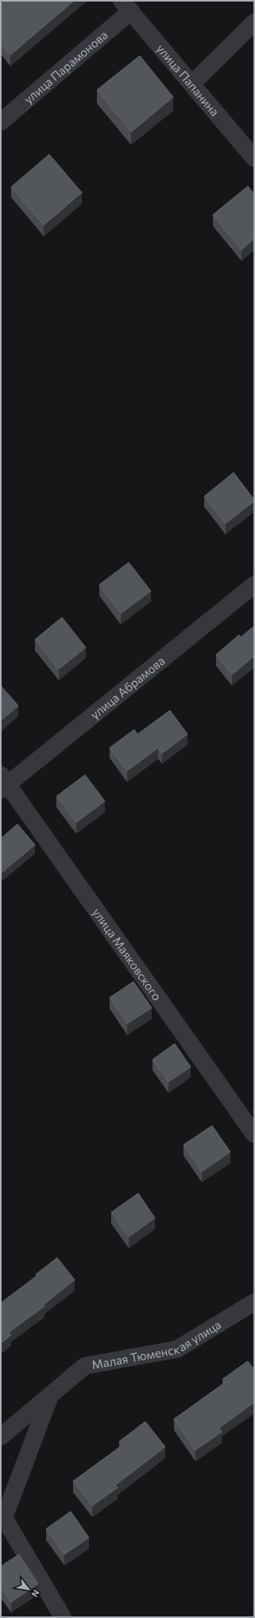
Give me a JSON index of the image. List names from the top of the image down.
{
  "streets": {
    "street": [
      "улица Парамонова",
      "улица Папанина",
      "улица Абрамова",
      "улица Маяковского",
      "Малая Тюменская улица"
    ]
  },
  "crossings": [
    ["улица Парамонова", "улица Папанина"],
    ["улица Абрамова", "улица Маяковского"]
  ],
  "north": "bottom right"
}
